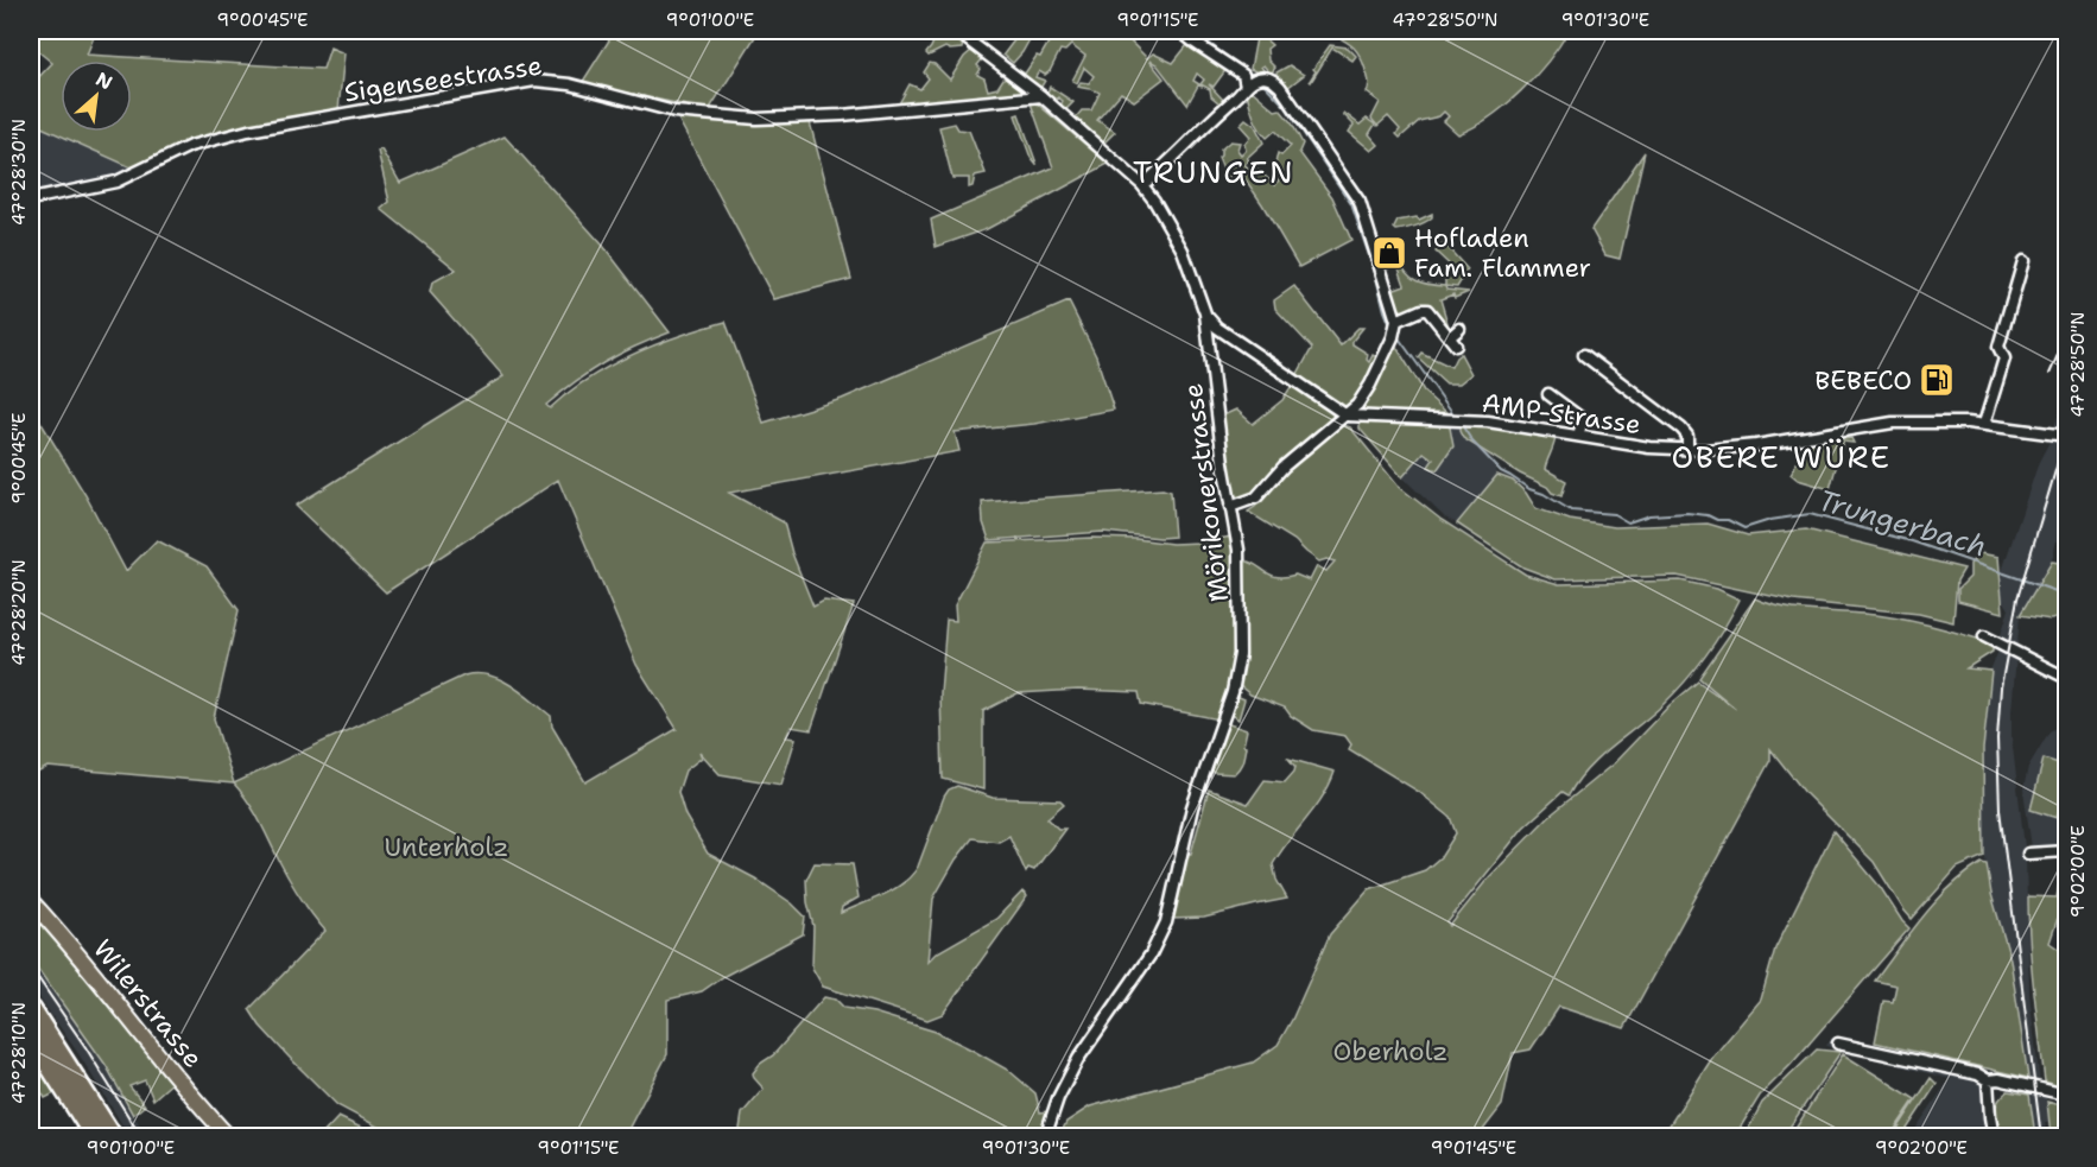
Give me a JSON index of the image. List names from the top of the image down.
{
  "streets": {
    "main road": ["Wilerstrasse"],
    "street": ["Sigenseestrasse", "AMP-Strasse", "Mörikonerstrasse"]
  },
  "crossings": [
    ["Sigenseestrasse", "Mörikonerstrasse"]
  ],
  "districts": ["TRUNGEN", "OBERE WÜRE"],
  "water": ["Trungerbach"],
  "parks": ["Unterholz", "Oberholz"],
  "places": {
    "shop": ["Hofladen Fam. Flammer"],
    "fuel station": ["BEBECO"]
  },
  "north": "top right",
  "coordinates": [
    "9°00'45\"E",
    "9°01'00\"E",
    "9°01'15\"E",
    "47°28'50\"N",
    "9°01'30\"E",
    "47°28'30\"N",
    "47°28'20\"N",
    "9°02'00\"E",
    "47°28'10\"N",
    "9°01'45\"E"
  ]
}
